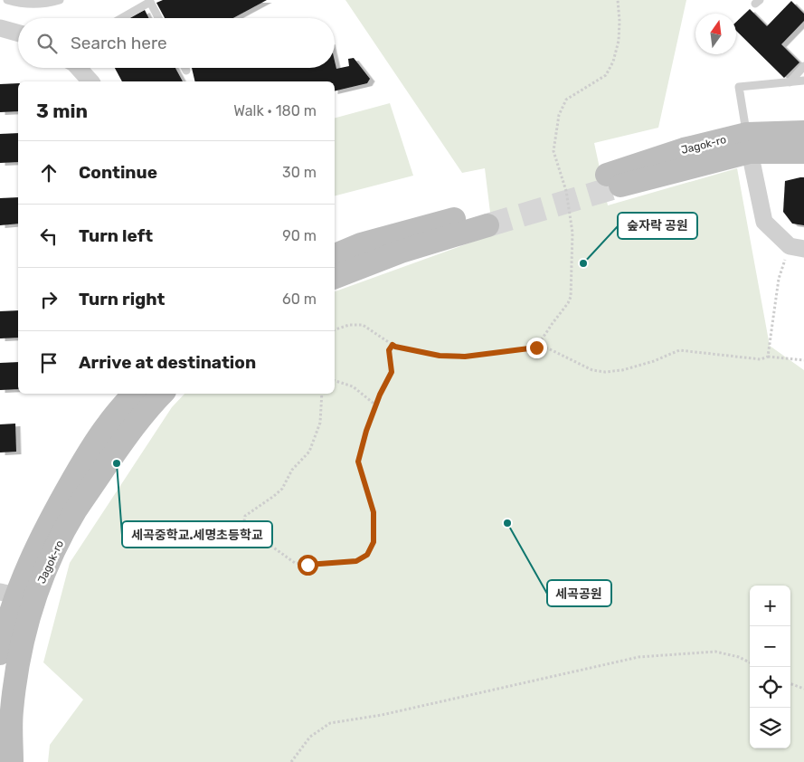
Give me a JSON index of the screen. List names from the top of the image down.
{
  "streets": {
    "main road": ["Jagok-ro"]
  },
  "places": ["숲자락 공원", "세곡중학교.세명초등학교", "세곡공원"],
  "north": "top",
  "page": {
    "search": "Search here",
    "heading": ["3 min", "Walk · 180 m"],
    "list": [
      ["Continue", "30 m"],
      ["Turn left", "90 m"],
      ["Turn right", "60 m"],
      "Arrive at destination"
    ],
    "map_buttons": ["+", "−"]
  }
}
